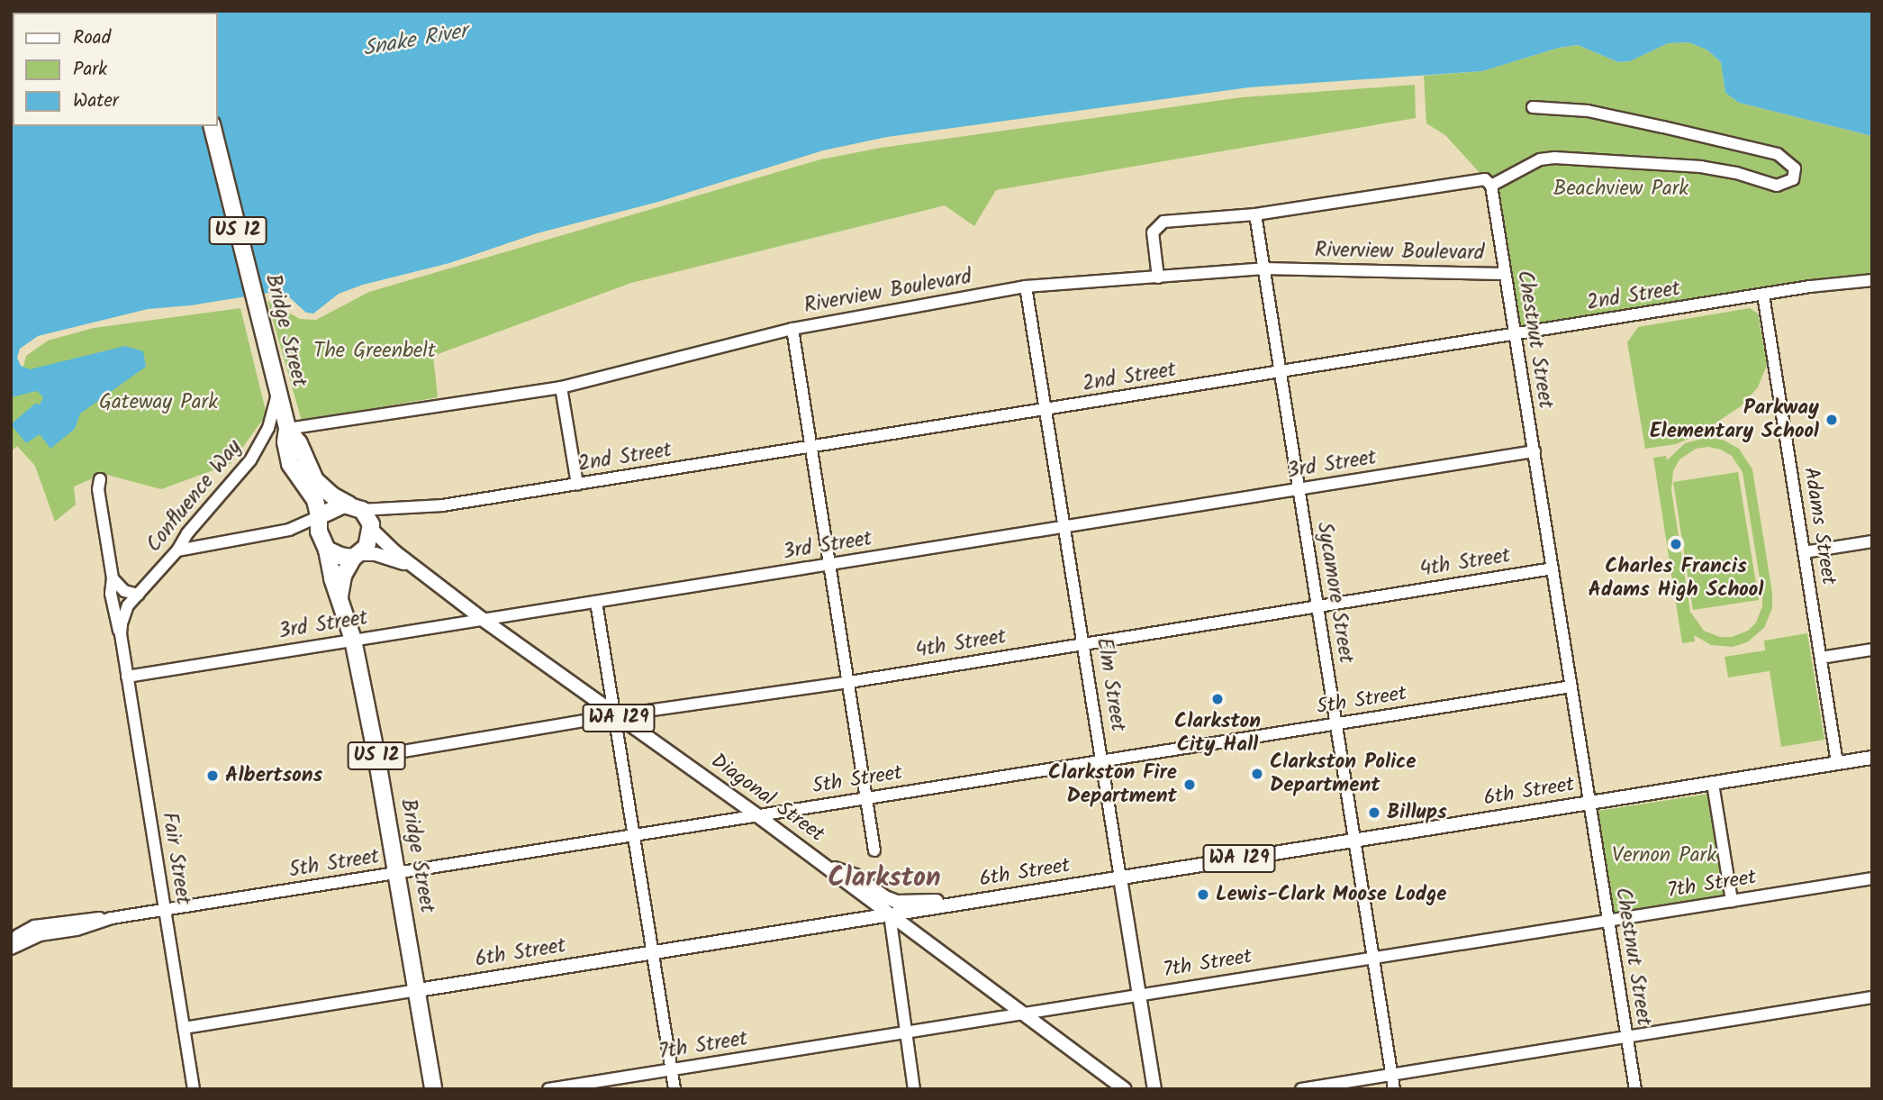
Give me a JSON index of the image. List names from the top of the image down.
{
  "streets": {
    "highway": ["US 12", "Bridge Street"],
    "main road": [
      "Elm Street",
      "WA 129",
      "6th Street",
      "Diagonal Street"
    ],
    "street": [
      "Riverview Boulevard",
      "2nd Street",
      "Chestnut Street",
      "3rd Street",
      "Confluence Way",
      "Adams Street",
      "4th Street",
      "Sycamore Street",
      "5th Street",
      "Fair Street",
      "7th Street"
    ]
  },
  "crossings": [
    ["US 12", "2nd Street"],
    ["US 12", "Bridge Street"],
    ["US 12", "Diagonal Street"],
    ["Riverview Boulevard", "Bridge Street"],
    ["Riverview Boulevard", "Chestnut Street"],
    ["Riverview Boulevard", "Sycamore Street"],
    ["Riverview Boulevard", "Elm Street"],
    ["2nd Street", "Bridge Street"],
    ["2nd Street", "Chestnut Street"],
    ["2nd Street", "Adams Street"],
    ["2nd Street", "Sycamore Street"],
    ["2nd Street", "Elm Street"],
    ["2nd Street", "Diagonal Street"],
    ["Bridge Street", "3rd Street"],
    ["Bridge Street", "Confluence Way"],
    ["Bridge Street", "4th Street"],
    ["Bridge Street", "5th Street"],
    ["Bridge Street", "6th Street"],
    ["Bridge Street", "Diagonal Street"],
    ["Chestnut Street", "3rd Street"],
    ["Chestnut Street", "4th Street"],
    ["Chestnut Street", "5th Street"],
    ["Chestnut Street", "6th Street"],
    ["Chestnut Street", "7th Street"],
    ["3rd Street", "Sycamore Street"],
    ["3rd Street", "Elm Street"],
    ["3rd Street", "Diagonal Street"],
    ["3rd Street", "Fair Street"],
    ["Confluence Way", "Fair Street"],
    ["Adams Street", "6th Street"],
    ["4th Street", "Sycamore Street"],
    ["4th Street", "Elm Street"],
    ["4th Street", "Diagonal Street"],
    ["Sycamore Street", "5th Street"],
    ["Sycamore Street", "6th Street"],
    ["Sycamore Street", "7th Street"],
    ["Elm Street", "5th Street"],
    ["Elm Street", "6th Street"],
    ["Elm Street", "7th Street"],
    ["5th Street", "Diagonal Street"],
    ["5th Street", "Fair Street"],
    ["WA 129", "6th Street"],
    ["WA 129", "Diagonal Street"],
    ["6th Street", "Diagonal Street"],
    ["6th Street", "Fair Street"],
    ["Diagonal Street", "7th Street"]
  ],
  "districts": ["Clarkston"],
  "water": ["Snake River"],
  "parks": [
    "Beachview Park",
    "The Greenbelt",
    "Gateway Park",
    "Vernon Park"
  ],
  "places": [
    "Parkway Elementary School",
    "Charles Francis Adams High School",
    "Clarkston City Hall",
    "Clarkston Police Department",
    "Albertsons",
    "Clarkston Fire Department",
    "Billups",
    "Lewis-Clark Moose Lodge"
  ],
  "legend": ["Road", "Park", "Water"]
}
